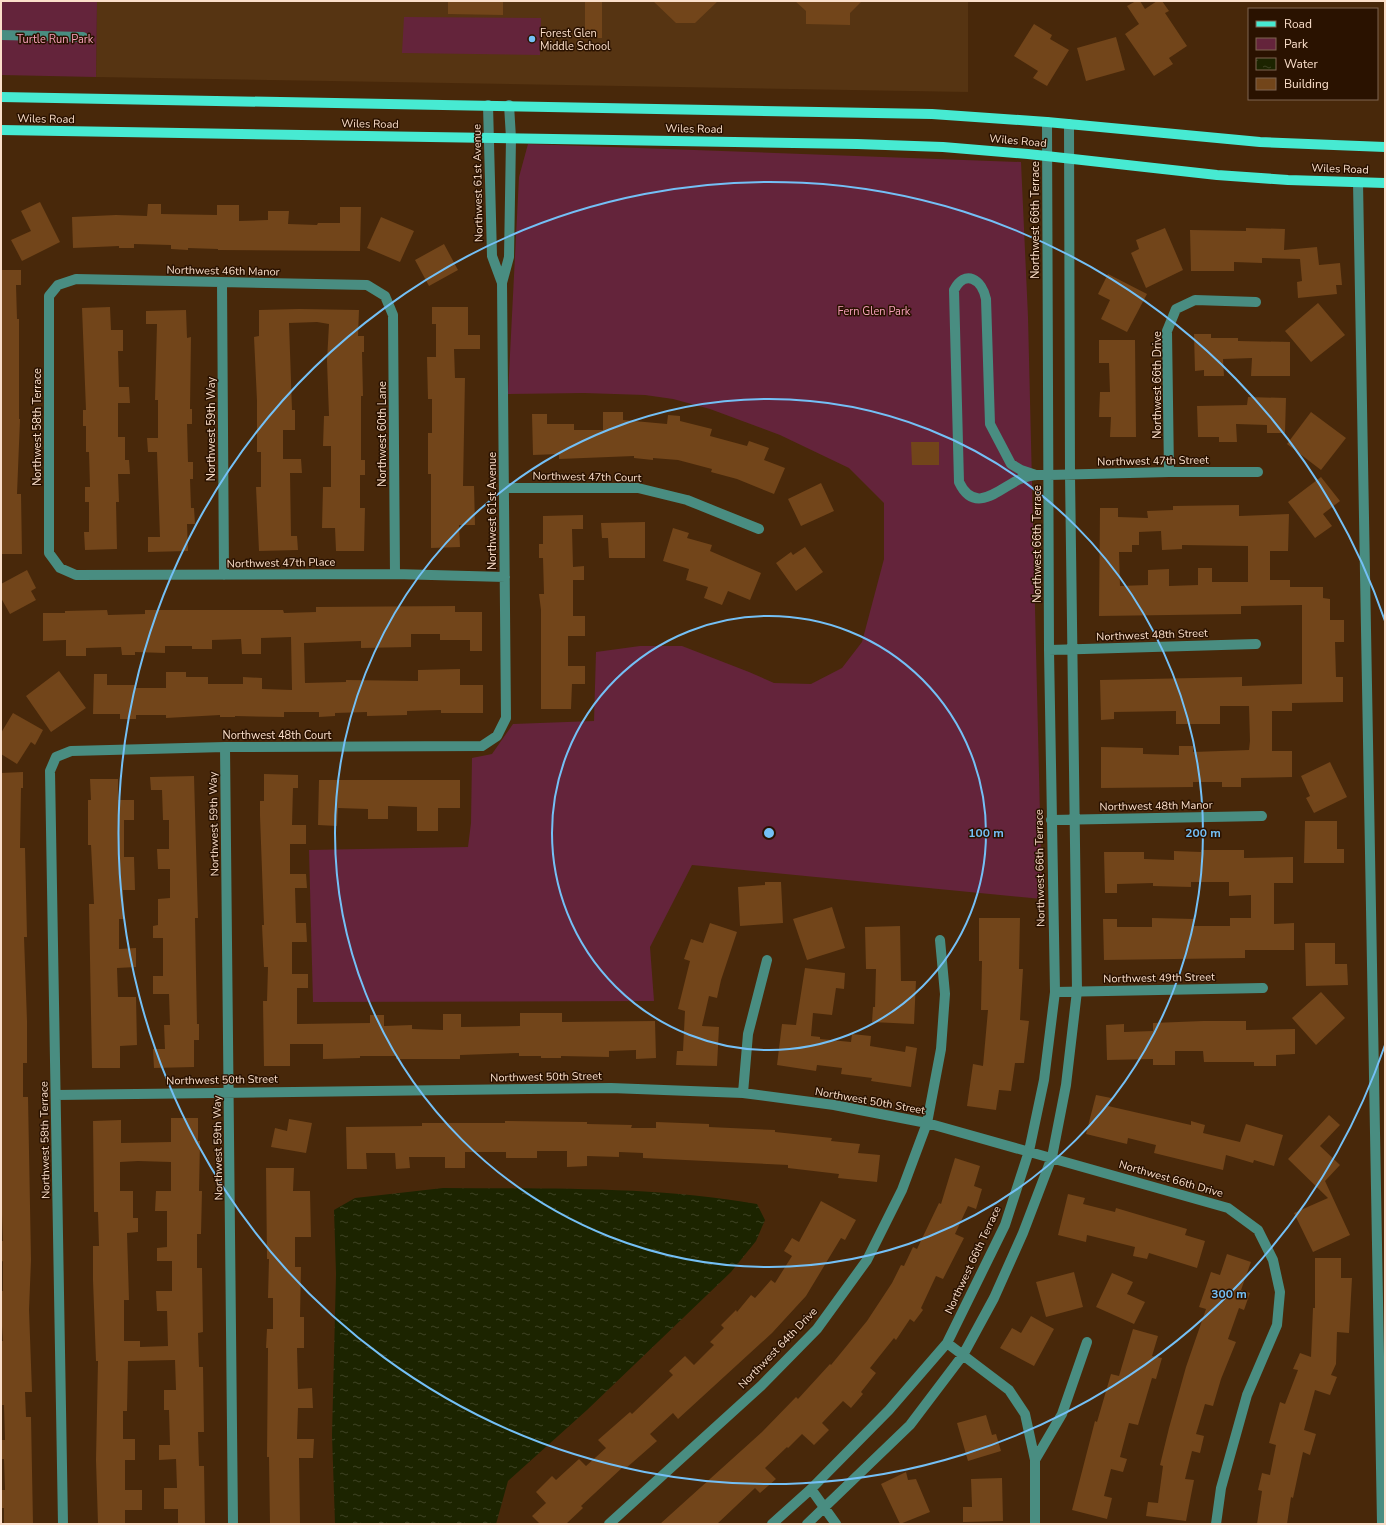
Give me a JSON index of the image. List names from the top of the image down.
{
  "streets": {
    "main road": ["Wiles Road"],
    "street": [
      "Northwest 61st Avenue",
      "Northwest 66th Terrace",
      "Northwest 46th Manor",
      "Northwest 66th Drive",
      "Northwest 58th Terrace",
      "Northwest 59th Way",
      "Northwest 60th Lane",
      "Northwest 47th Street",
      "Northwest 47th Court",
      "Northwest 47th Place",
      "Northwest 48th Street",
      "Northwest 48th Court",
      "Northwest 48th Manor",
      "Northwest 49th Street",
      "Northwest 50th Street",
      "Northwest 64th Drive"
    ]
  },
  "crossings": [
    ["Wiles Road", "Northwest 61st Avenue"],
    ["Wiles Road", "Northwest 66th Terrace"],
    ["Northwest 61st Avenue", "Northwest 47th Court"],
    ["Northwest 61st Avenue", "Northwest 47th Place"],
    ["Northwest 61st Avenue", "Northwest 48th Court"],
    ["Northwest 66th Terrace", "Northwest 66th Drive"],
    ["Northwest 66th Terrace", "Northwest 47th Street"],
    ["Northwest 66th Terrace", "Northwest 48th Street"],
    ["Northwest 66th Terrace", "Northwest 48th Manor"],
    ["Northwest 66th Terrace", "Northwest 49th Street"],
    ["Northwest 66th Terrace", "Northwest 50th Street"],
    ["Northwest 46th Manor", "Northwest 58th Terrace"],
    ["Northwest 46th Manor", "Northwest 59th Way"],
    ["Northwest 46th Manor", "Northwest 60th Lane"],
    ["Northwest 66th Drive", "Northwest 47th Street"],
    ["Northwest 66th Drive", "Northwest 50th Street"],
    ["Northwest 58th Terrace", "Northwest 47th Place"],
    ["Northwest 58th Terrace", "Northwest 48th Court"],
    ["Northwest 58th Terrace", "Northwest 50th Street"],
    ["Northwest 59th Way", "Northwest 47th Place"],
    ["Northwest 59th Way", "Northwest 48th Court"],
    ["Northwest 59th Way", "Northwest 50th Street"],
    ["Northwest 60th Lane", "Northwest 47th Place"],
    ["Northwest 50th Street", "Northwest 64th Drive"]
  ],
  "parks": ["Turtle Run Park", "Fern Glen Park"],
  "places": ["Forest Glen Middle School"],
  "legend": [
    "Road",
    "Park",
    "Water",
    "Building"
  ],
  "rings": ["100 m", "200 m", "300 m"]
}
